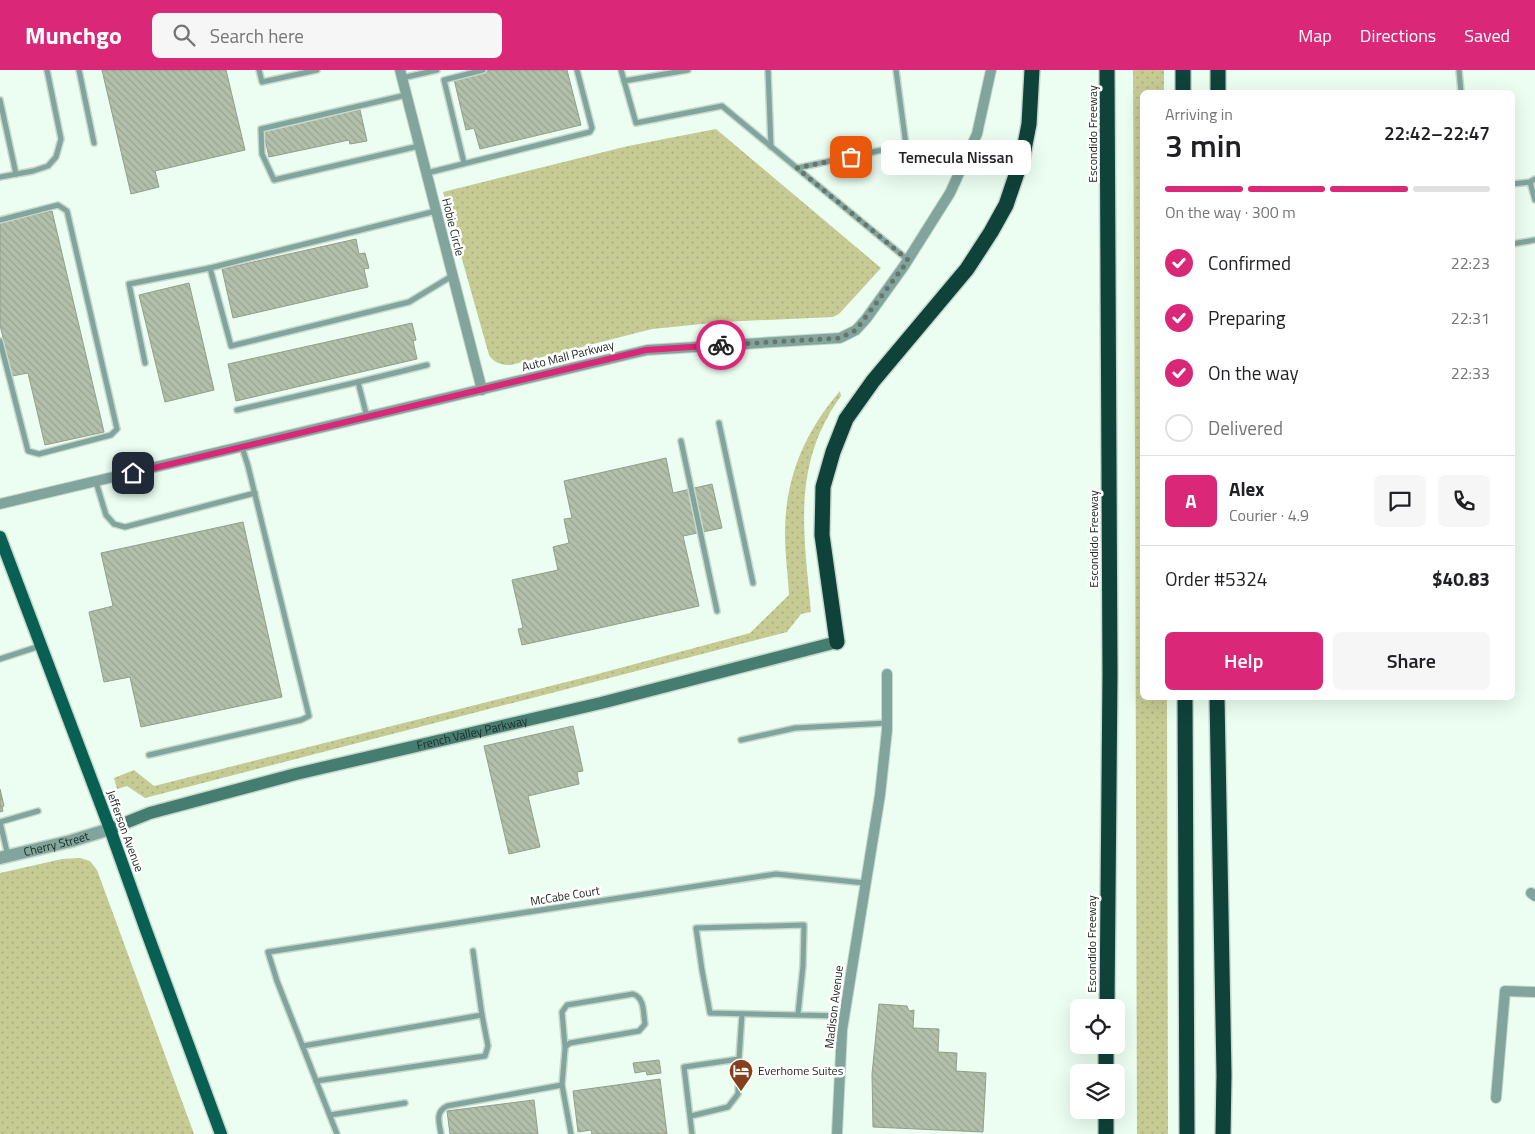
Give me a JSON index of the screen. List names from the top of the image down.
{
  "streets": {
    "highway": ["Escondido Freeway"],
    "main road": ["French Valley Parkway", "Jefferson Avenue"],
    "street": [
      "Hobie Circle",
      "Auto Mall Parkway",
      "Cherry Street",
      "Madison Avenue"
    ],
    "lane": ["McCabe Court"]
  },
  "crossings": [
    ["Hobie Circle", "Auto Mall Parkway"],
    ["French Valley Parkway", "Jefferson Avenue"],
    ["French Valley Parkway", "Cherry Street"],
    ["Jefferson Avenue", "Cherry Street"],
    ["McCabe Court", "Madison Avenue"]
  ],
  "places": {
    "other": ["Temecula Nissan"],
    "hotel": ["Everhome Suites"]
  },
  "page": {
    "header": "Munchgo",
    "search": "Search here",
    "nav": ["Map", "Directions", "Saved"],
    "heading": ["3 min", "Arriving in", "22:42–22:47"],
    "panel": [
      "Alex",
      "Courier · 4.9",
      "Order #5324",
      "$40.83"
    ],
    "bubble": "Temecula Nissan",
    "bar": "On the way · 300 m",
    "list": [
      ["Confirmed", "22:23"],
      ["Preparing", "22:31"],
      ["On the way", "22:33"],
      "Delivered"
    ],
    "round": "A",
    "buttons": ["Help", "Share"]
  }
}
